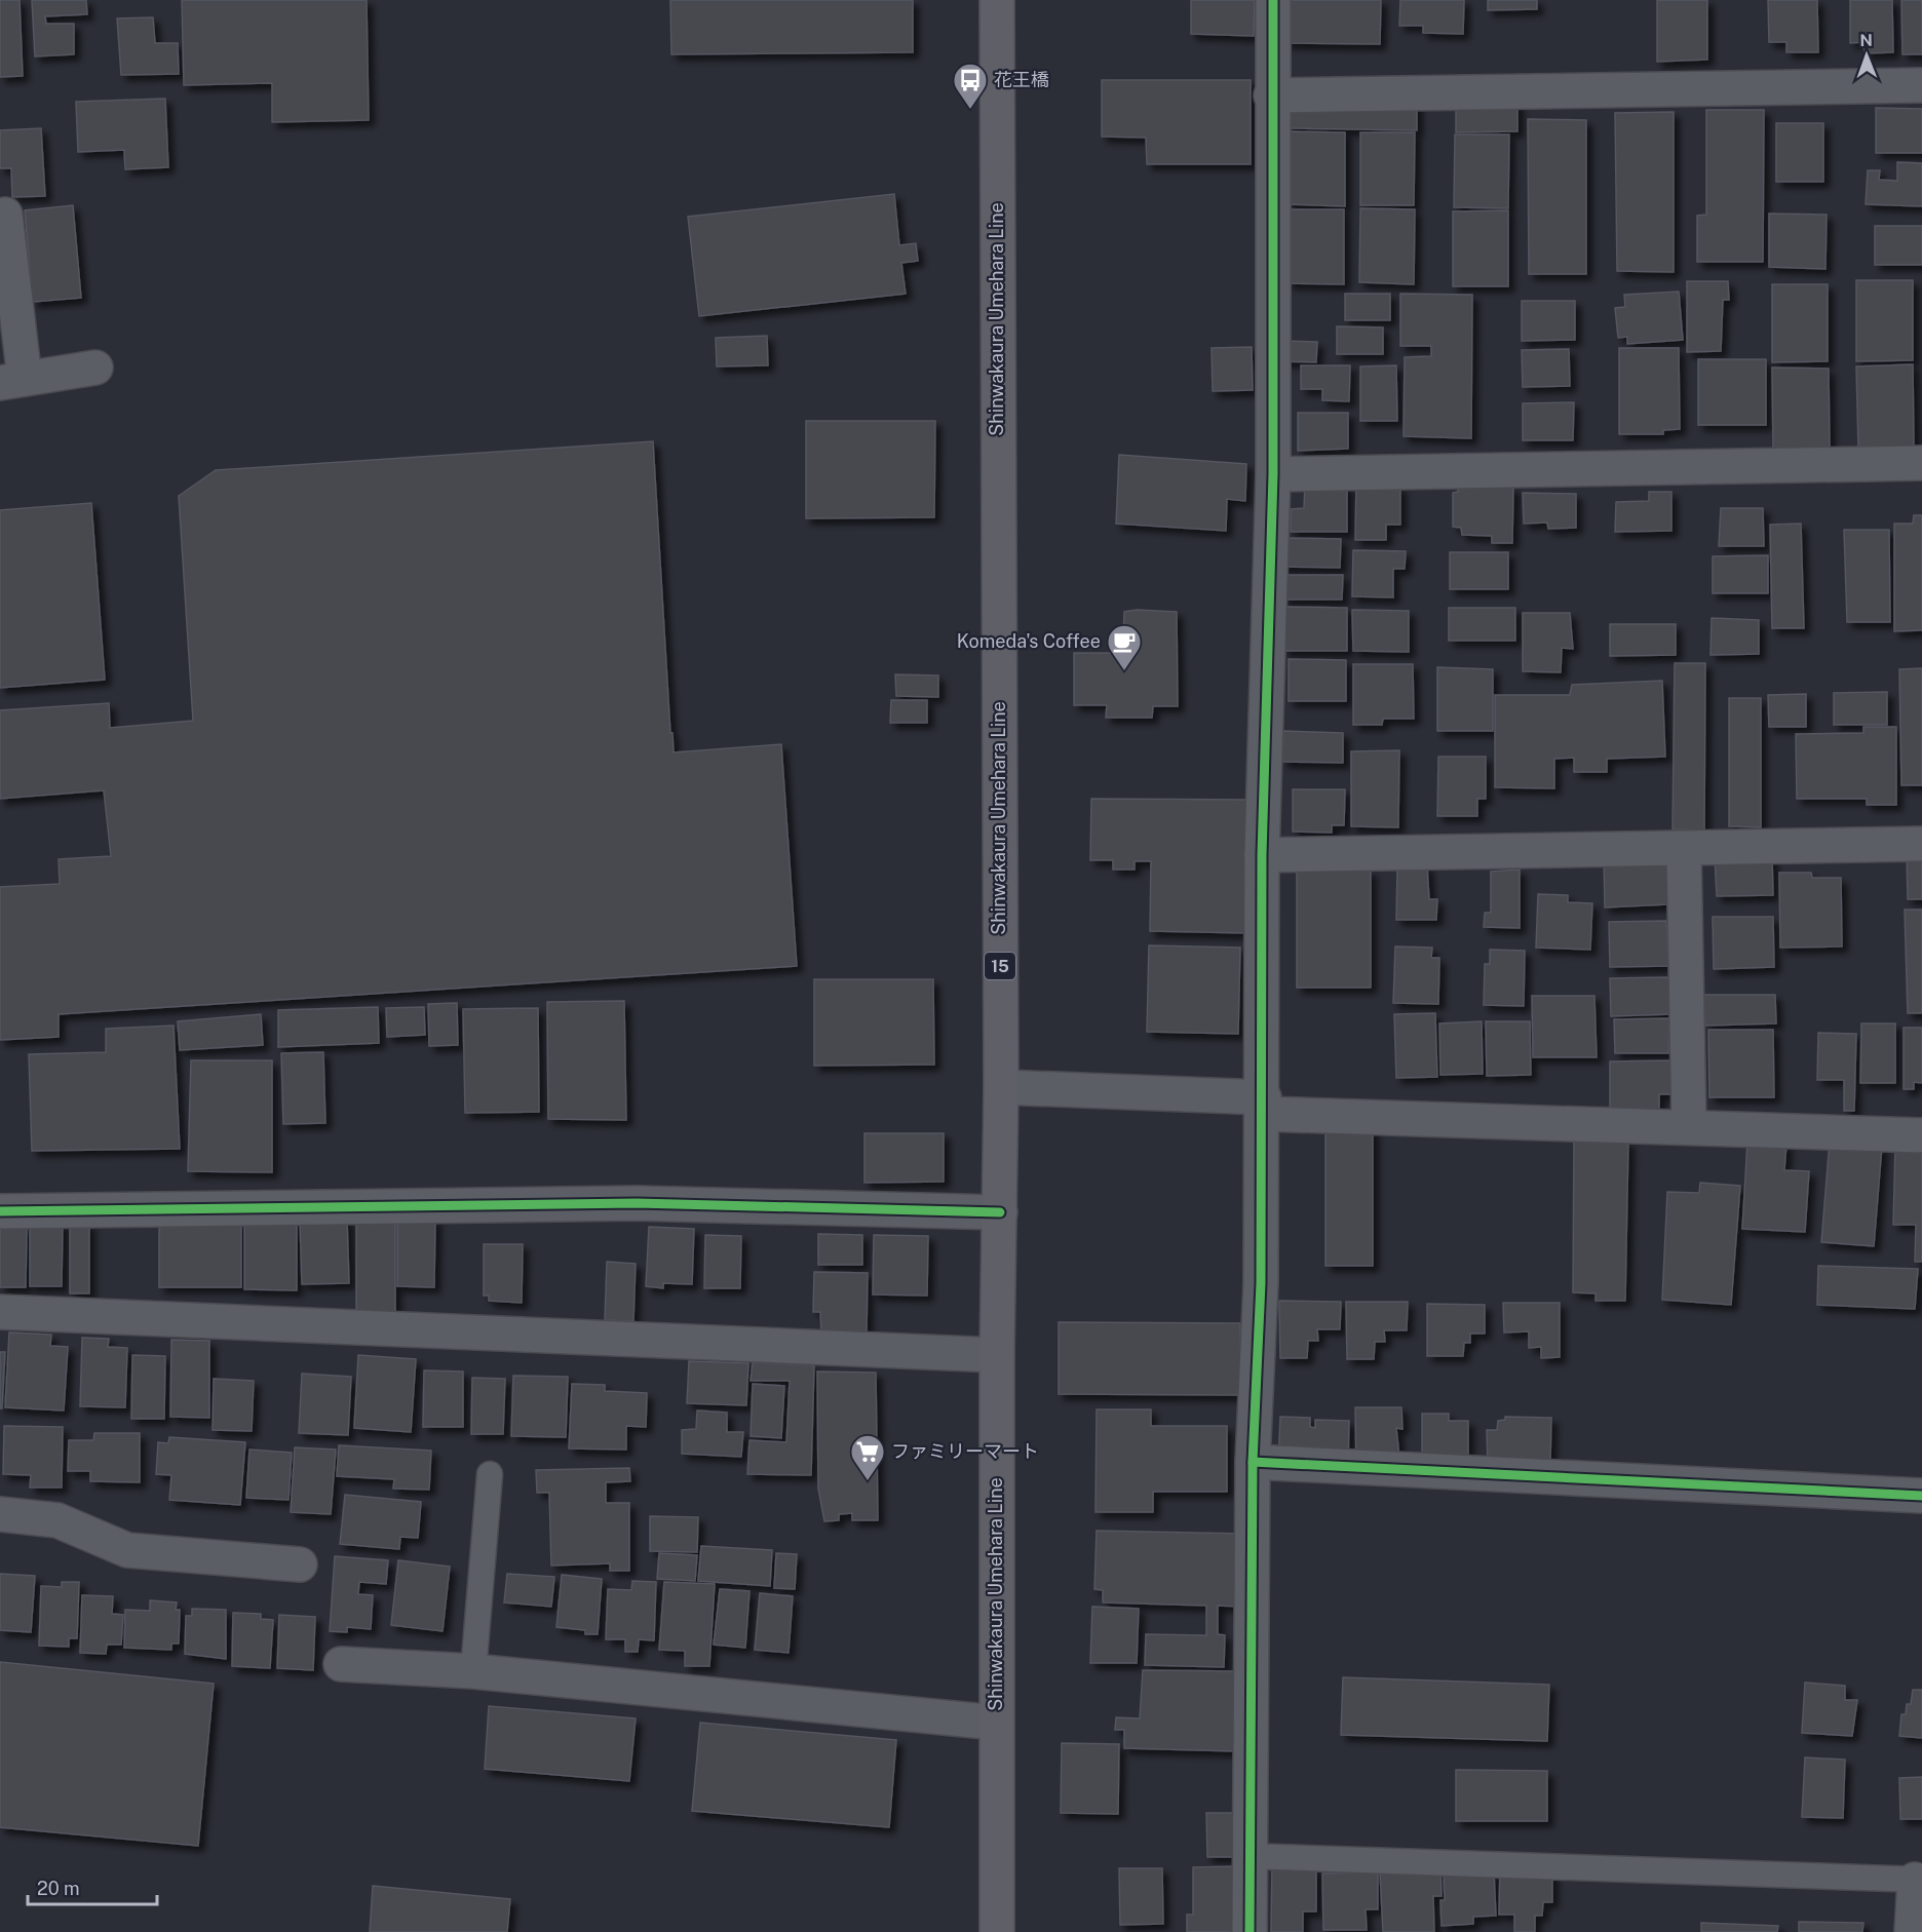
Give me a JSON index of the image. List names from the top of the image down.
{
  "streets": {
    "main road": ["Shinwakaura Umehara Line", "15"]
  },
  "places": {
    "bus stop": ["花王橋"],
    "cafe": ["Komeda's Coffee"],
    "supermarket": ["ファミリーマート"]
  },
  "scale_bar": "20 m",
  "north": "top"
}
